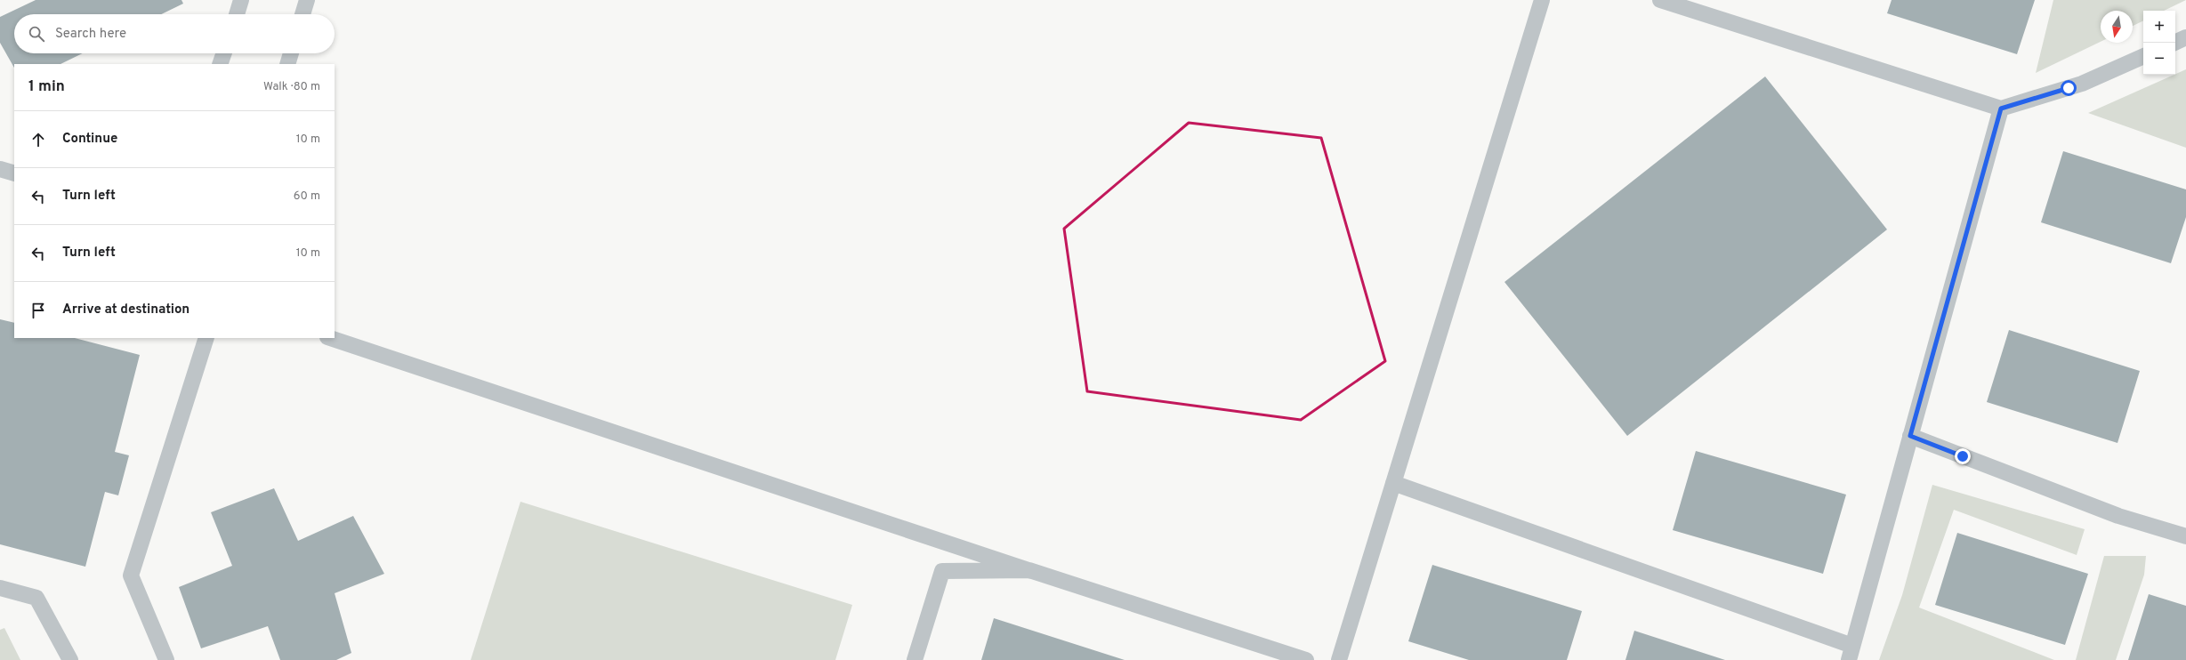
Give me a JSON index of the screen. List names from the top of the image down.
{
  "north": "bottom",
  "page": {
    "map_buttons": ["+", "−"],
    "search": "Search here",
    "heading": ["1 min", "Walk · 80 m"],
    "list": [
      ["Continue", "10 m"],
      ["Turn left", "60 m"],
      ["Turn left", "10 m"],
      "Arrive at destination"
    ]
  }
}
